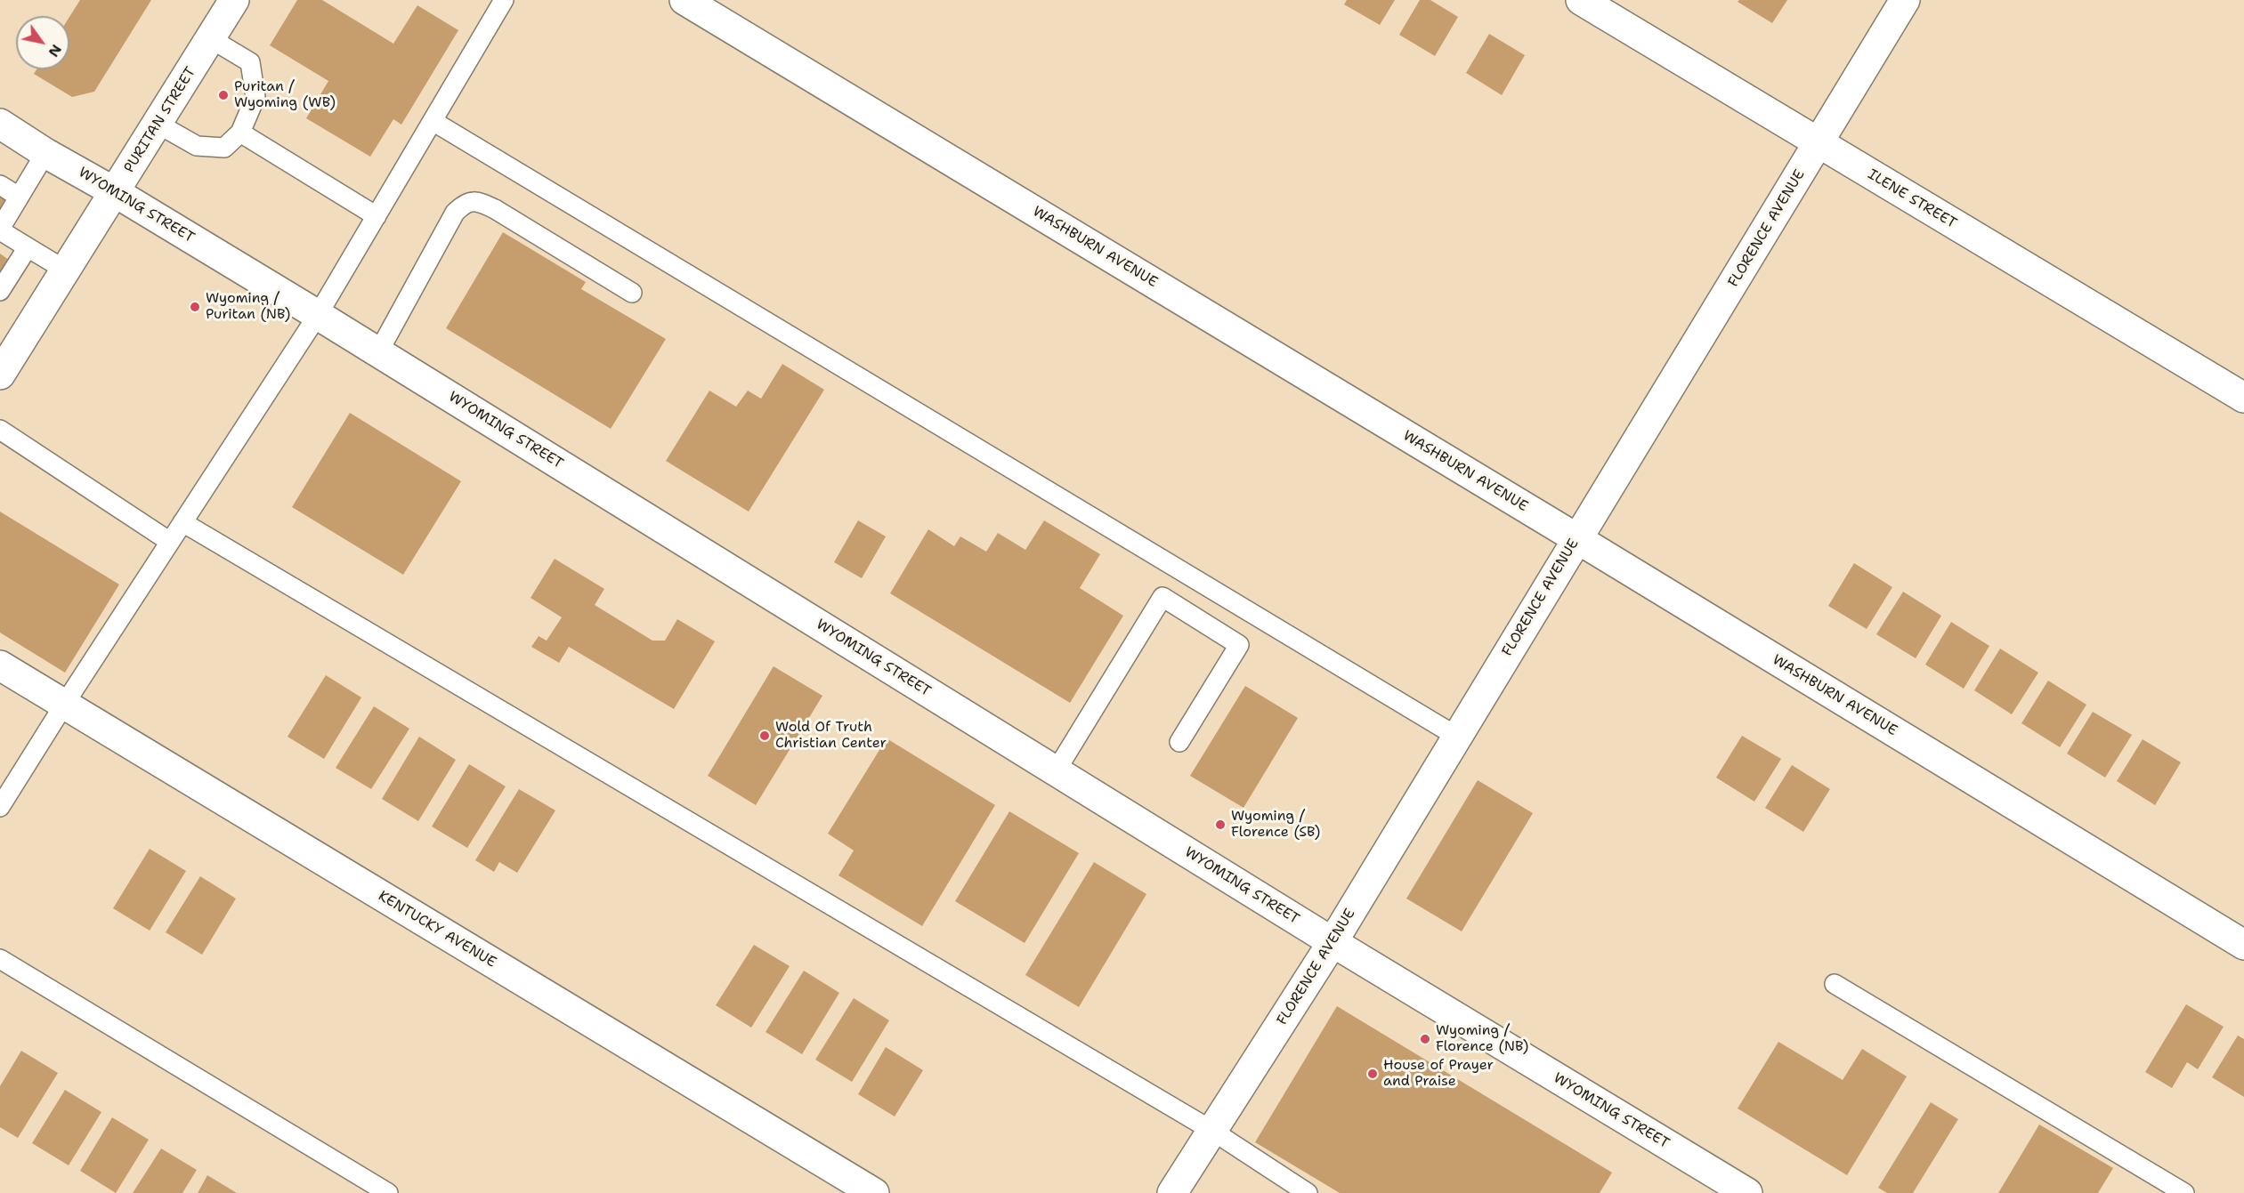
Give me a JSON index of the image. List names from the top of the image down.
{
  "streets": {
    "street": [
      "PURITAN STREET",
      "ILENE STREET",
      "WYOMING STREET",
      "FLORENCE AVENUE",
      "WASHBURN AVENUE",
      "KENTUCKY AVENUE"
    ]
  },
  "crossings": [
    ["PURITAN STREET", "WYOMING STREET"],
    ["ILENE STREET", "FLORENCE AVENUE"],
    ["WYOMING STREET", "FLORENCE AVENUE"],
    ["FLORENCE AVENUE", "WASHBURN AVENUE"]
  ],
  "places": [
    "Puritan / Wyoming (WB)",
    "Wyoming / Puritan (NB)",
    "Wold Of Truth Christian Center",
    "Wyoming / Florence (SB)",
    "Wyoming / Florence (NB)",
    "House of Prayer and Praise"
  ],
  "north": "bottom right"
}
